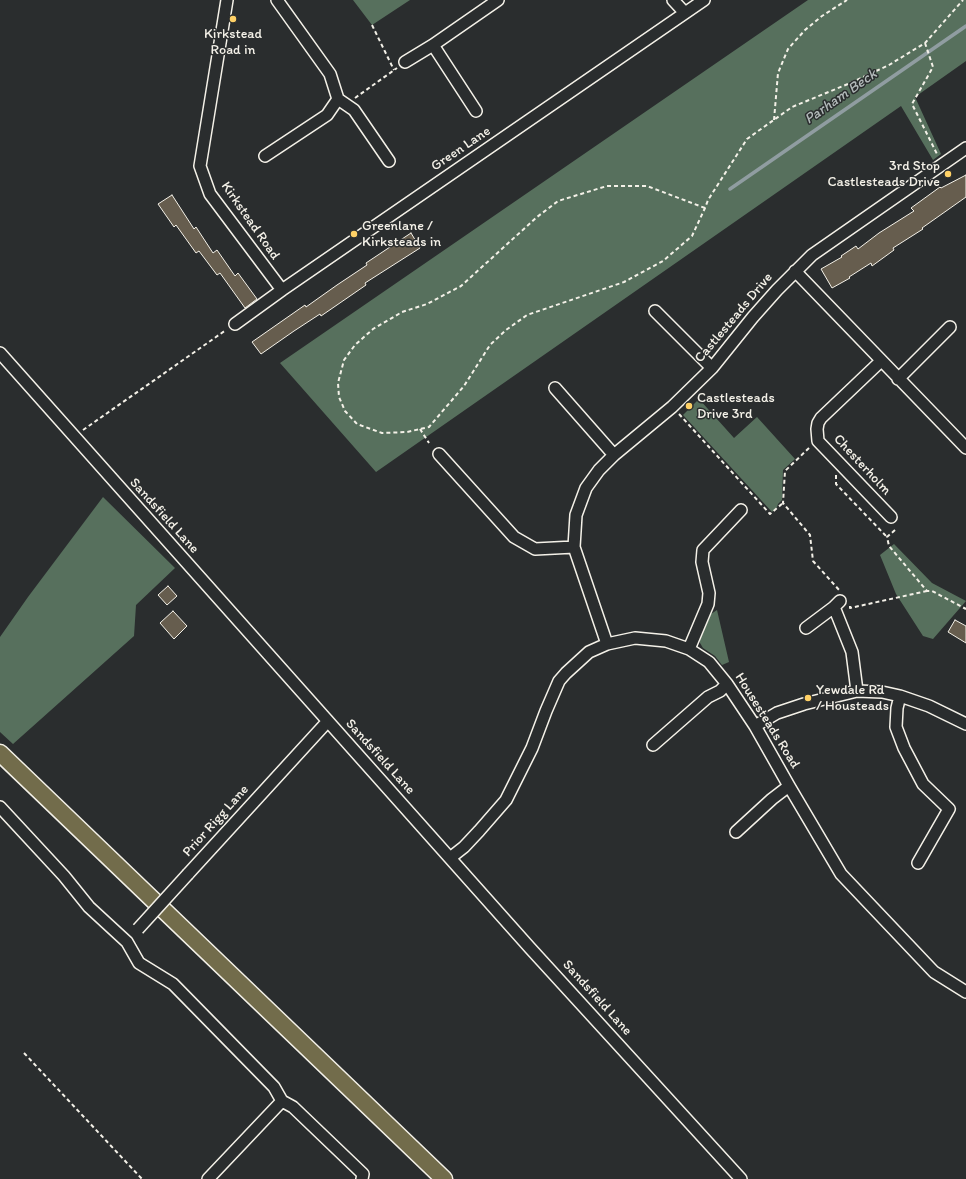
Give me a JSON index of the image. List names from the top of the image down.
{
  "streets": {
    "street": [
      "Green Lane",
      "Kirkstead Road",
      "Castlesteads Drive",
      "Chesterholm",
      "Sandsfield Lane",
      "Housesteads Road",
      "Prior Rigg Lane"
    ]
  },
  "crossings": [
    ["Green Lane", "Kirkstead Road"],
    ["Castlesteads Drive", "Housesteads Road"],
    ["Sandsfield Lane", "Housesteads Road"],
    ["Sandsfield Lane", "Prior Rigg Lane"]
  ],
  "water": ["Parham Beck"],
  "places": [
    "Kirkstead Road in",
    "3rd Stop Castlesteads Drive",
    "Greenlane / Kirksteads in",
    "Castlesteads Drive 3rd",
    "Yewdale Rd / Housteads"
  ]
}
